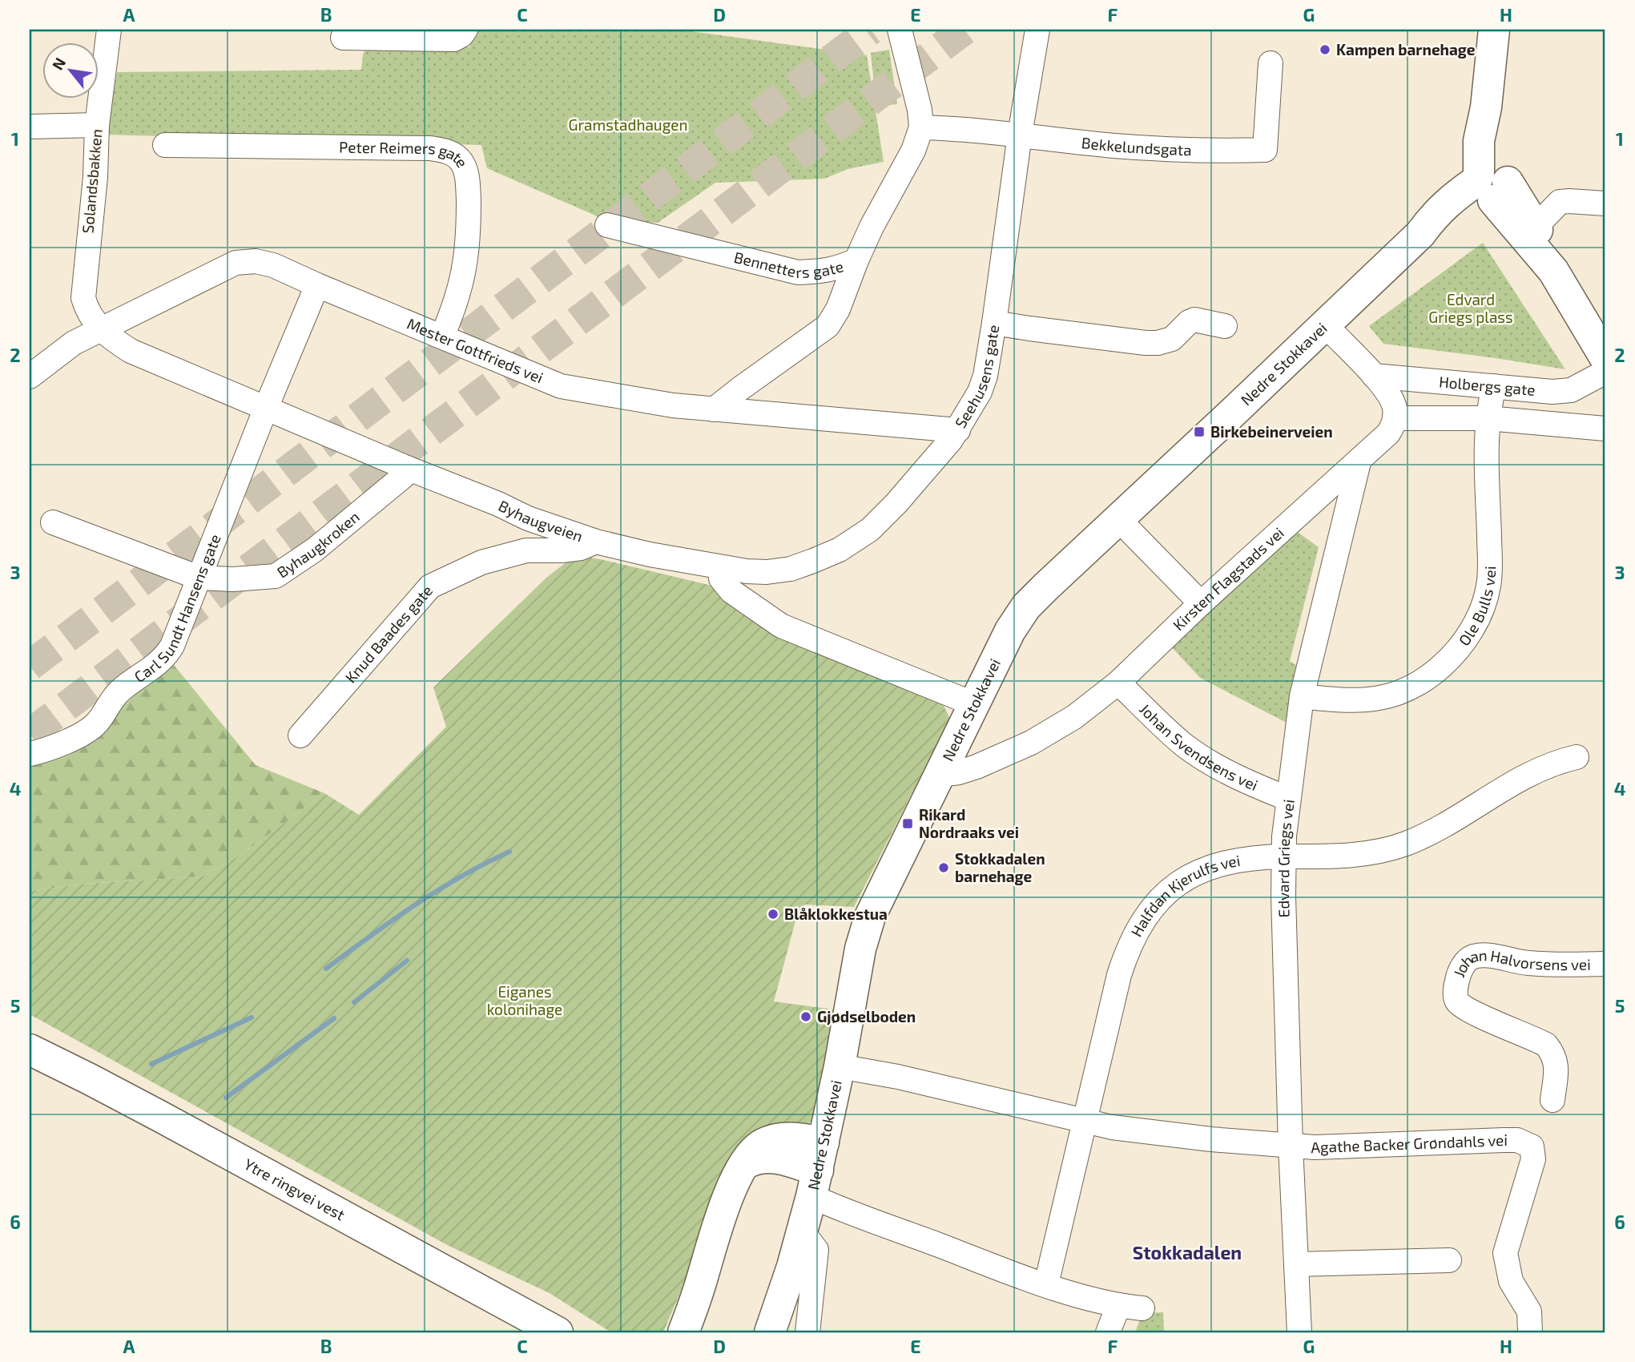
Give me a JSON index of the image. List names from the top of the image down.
{
  "streets": {
    "main road": ["Nedre Stokkavei", "Ytre ringvei vest"],
    "street": [
      "Bekkelundsgata",
      "Peter Reimers gate",
      "Solandsbakken",
      "Bennetters gate",
      "Mester Gottfrieds vei",
      "Seehusens gate",
      "Holbergs gate",
      "Byhaugveien",
      "Byhaugkroken",
      "Kirsten Flagstads vei",
      "Ole Bulls vei",
      "Carl Sundt Hansens gate",
      "Knud Baades gate",
      "Johan Svendsens vei",
      "Edvard Griegs vei",
      "Halfdan Kjerulfs vei",
      "Johan Halvorsens vei",
      "Agathe Backer Grøndahls vei"
    ]
  },
  "crossings": [
    ["Bekkelundsgata", "Bennetters gate"],
    ["Bekkelundsgata", "Seehusens gate"],
    ["Peter Reimers gate", "Mester Gottfrieds vei"],
    ["Solandsbakken", "Mester Gottfrieds vei"],
    ["Solandsbakken", "Byhaugveien"],
    ["Mester Gottfrieds vei", "Seehusens gate"],
    ["Mester Gottfrieds vei", "Byhaugveien"],
    ["Mester Gottfrieds vei", "Carl Sundt Hansens gate"],
    ["Nedre Stokkavei", "Kirsten Flagstads vei"],
    ["Seehusens gate", "Byhaugveien"],
    ["Holbergs gate", "Kirsten Flagstads vei"],
    ["Holbergs gate", "Ole Bulls vei"],
    ["Byhaugveien", "Byhaugkroken"],
    ["Byhaugveien", "Carl Sundt Hansens gate"],
    ["Byhaugveien", "Knud Baades gate"],
    ["Byhaugkroken", "Carl Sundt Hansens gate"],
    ["Kirsten Flagstads vei", "Johan Svendsens vei"],
    ["Kirsten Flagstads vei", "Edvard Griegs vei"],
    ["Ole Bulls vei", "Edvard Griegs vei"],
    ["Johan Svendsens vei", "Edvard Griegs vei"],
    ["Edvard Griegs vei", "Halfdan Kjerulfs vei"],
    ["Edvard Griegs vei", "Agathe Backer Grøndahls vei"]
  ],
  "districts": ["Stokkadalen"],
  "parks": ["Gramstadhaugen", "Edvard Griegs plass", "Eiganes kolonihage"],
  "places": {
    "other": [
      "Kampen barnehage",
      "Stokkadalen barnehage",
      "Blåklokkestua",
      "Gjødselboden"
    ],
    "transit": ["Birkebeinerveien", "Rikard Nordraaks vei"]
  },
  "north": "top left",
  "grid": {
    "columns": [
      "A",
      "B",
      "C",
      "D",
      "E",
      "F",
      "G",
      "H"
    ],
    "rows": [
      "1",
      "2",
      "3",
      "4",
      "5",
      "6"
    ]
  }
}
